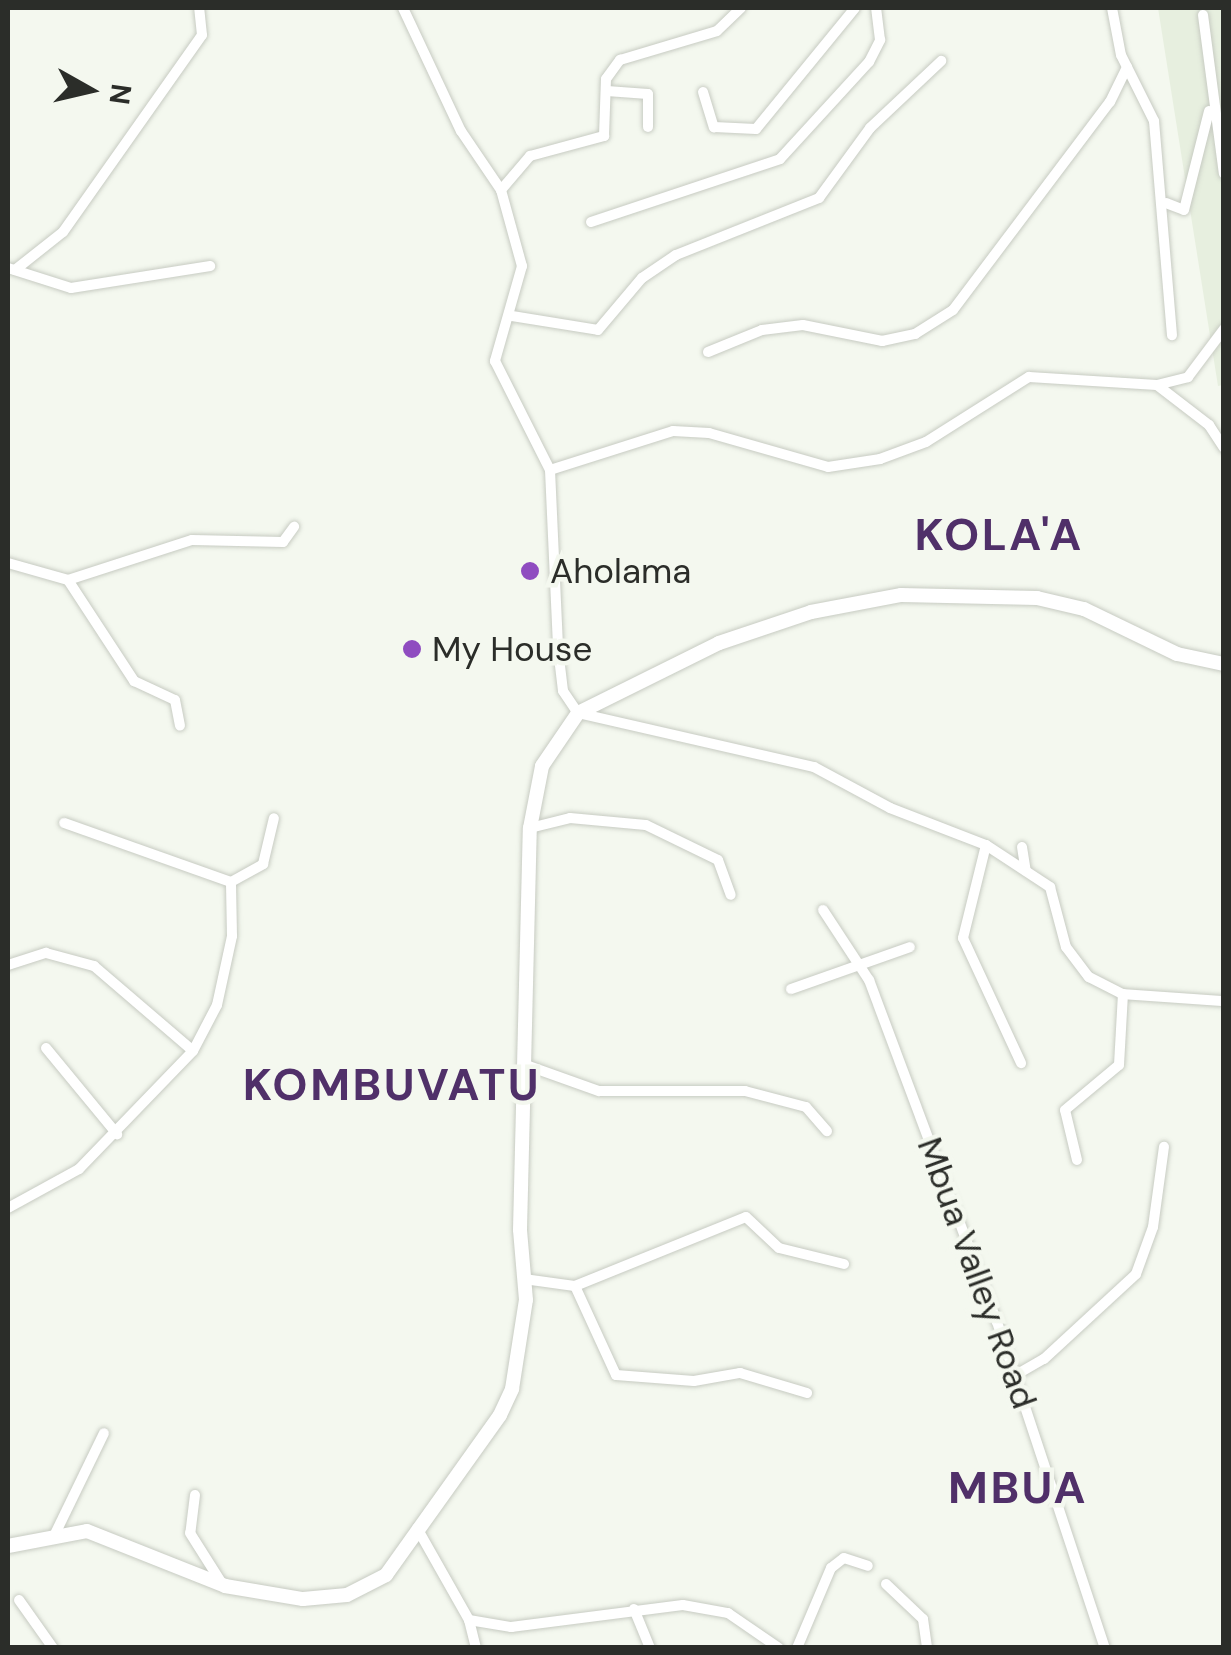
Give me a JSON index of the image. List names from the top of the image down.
{
  "streets": {
    "street": ["Mbua Valley Road"]
  },
  "districts": ["KOLA'A", "KOMBUVATU", "MBUA"],
  "places": ["Aholama", "My House"],
  "north": "right"
}
